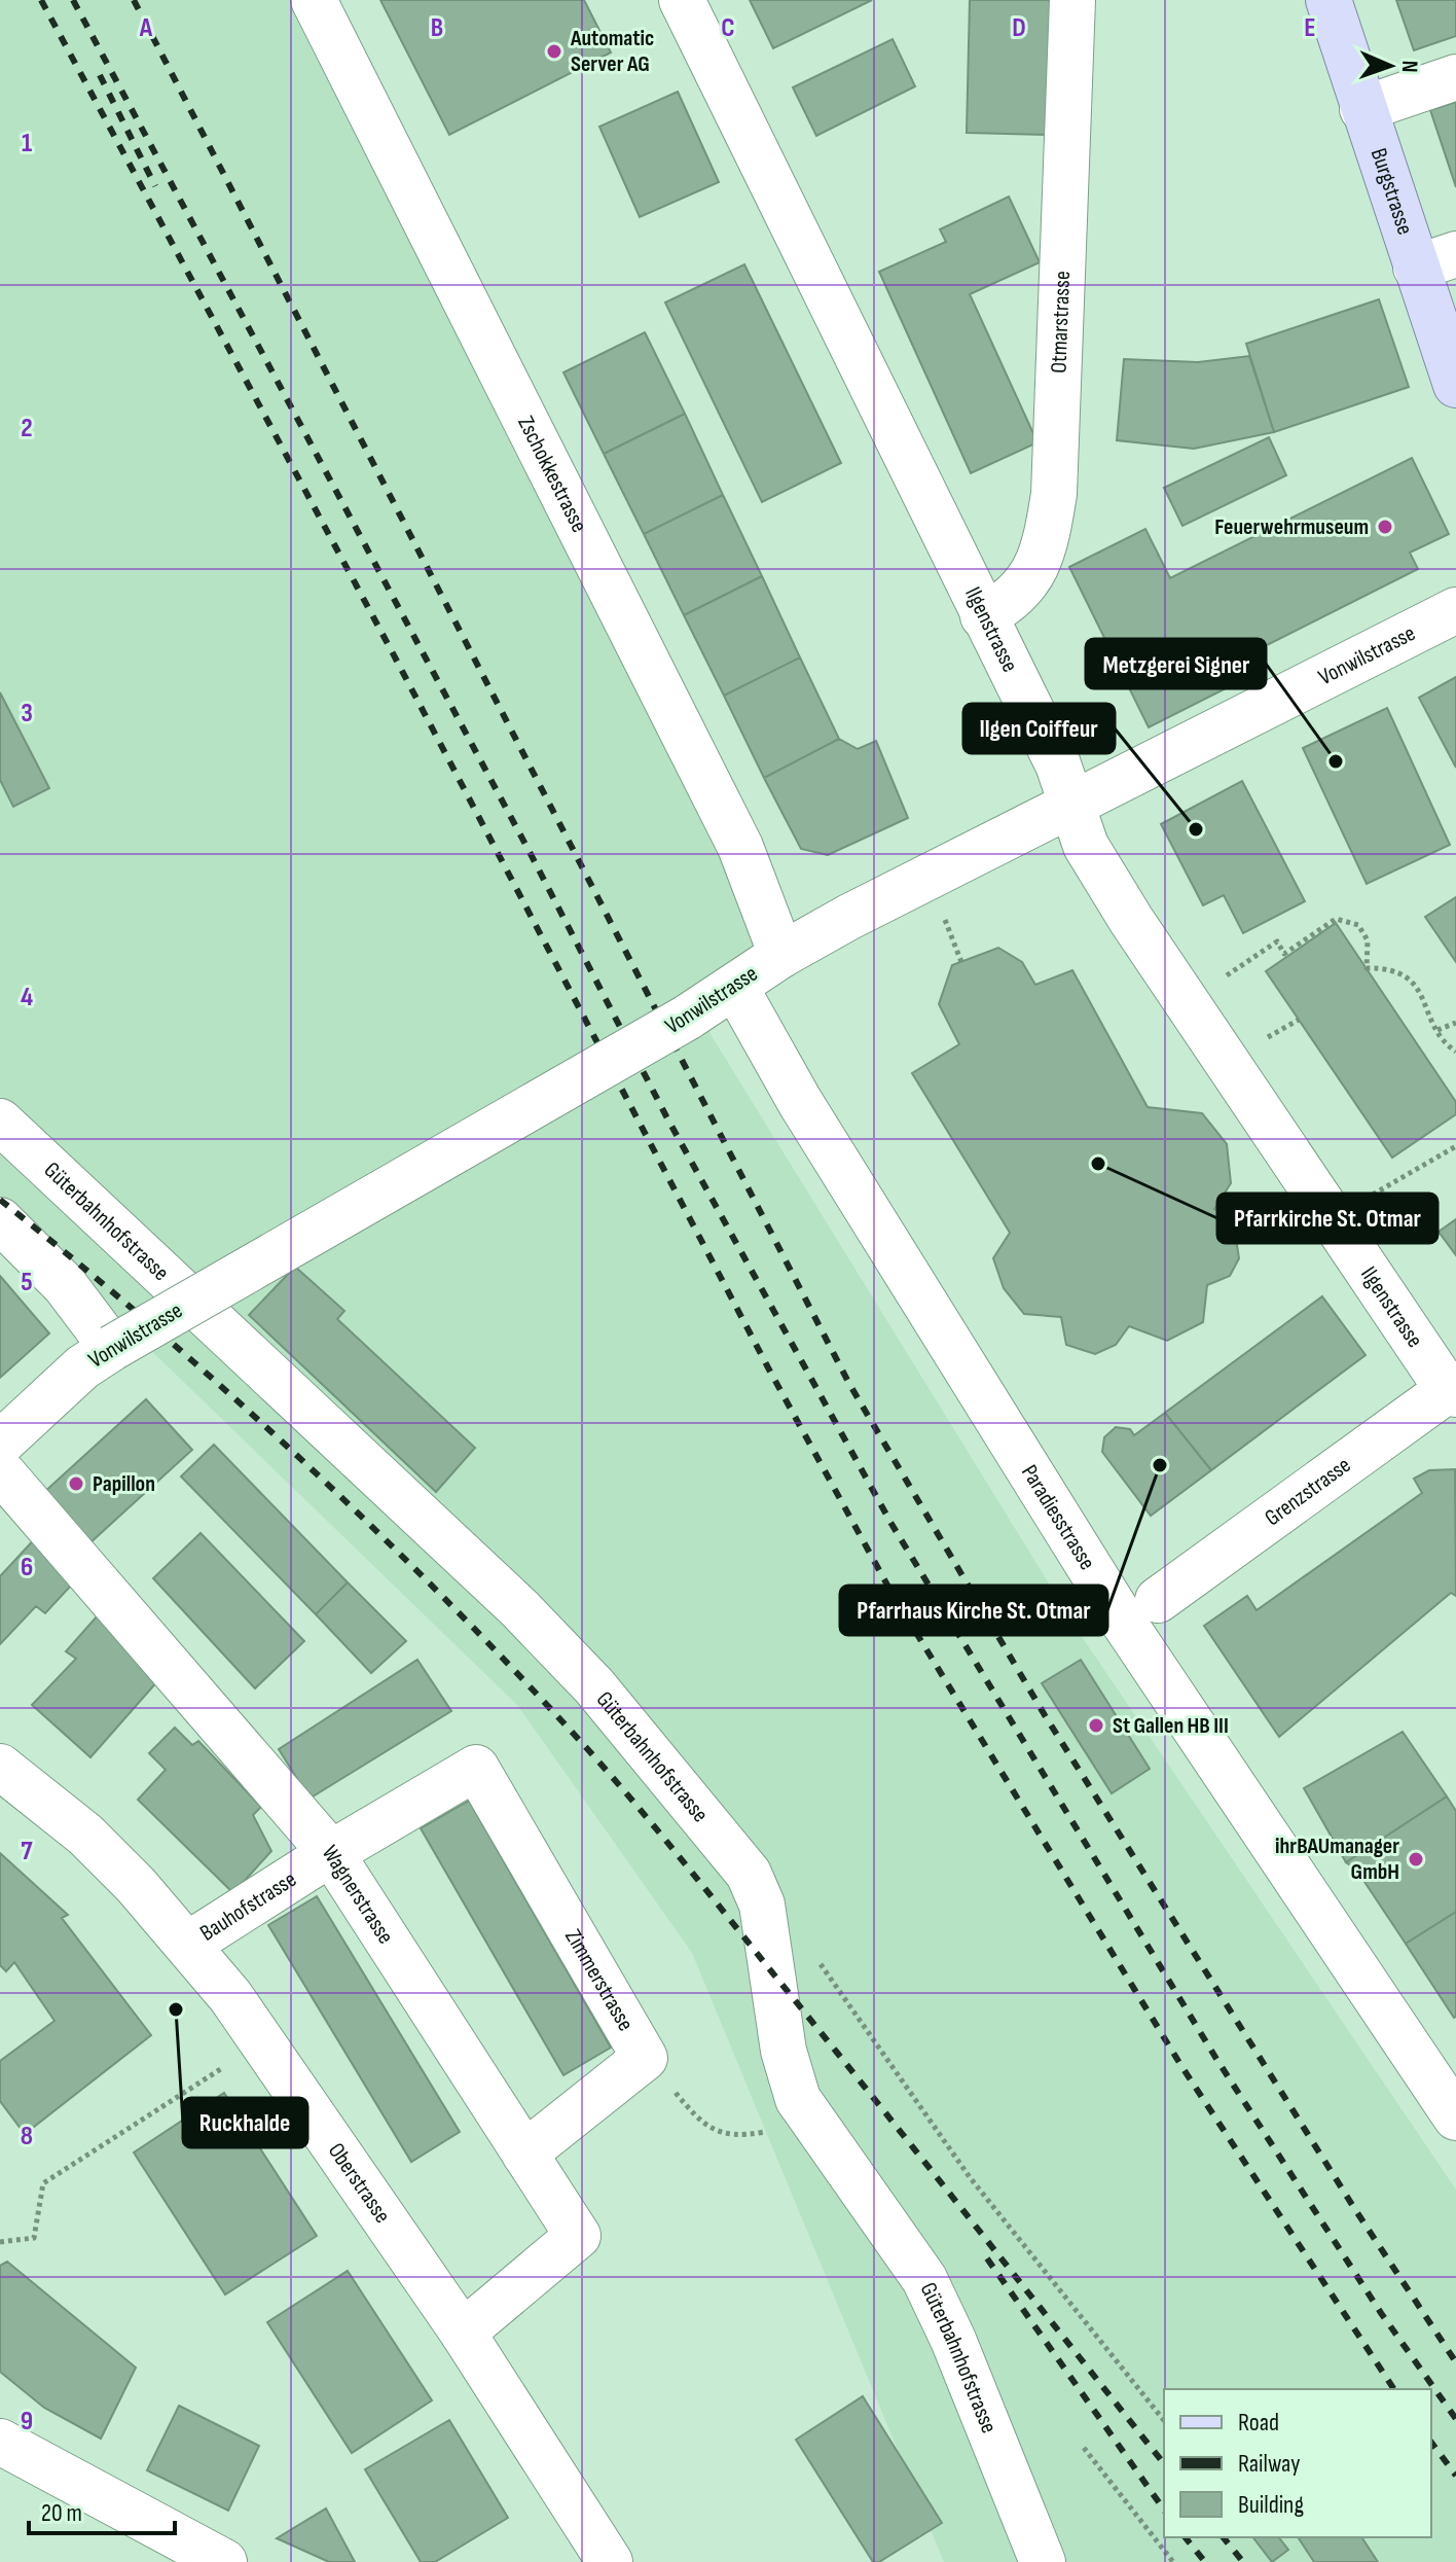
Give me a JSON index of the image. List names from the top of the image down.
{
  "streets": {
    "main road": ["Burgstrasse"],
    "street": [
      "Otmarstrasse",
      "Zschokkestrasse",
      "Ilgenstrasse",
      "Vonwilstrasse",
      "Güterbahnhofstrasse",
      "Grenzstrasse",
      "Paradiesstrasse",
      "Wagnerstrasse",
      "Bauhofstrasse",
      "Zimmerstrasse",
      "Oberstrasse"
    ]
  },
  "crossings": [
    ["Otmarstrasse", "Ilgenstrasse"],
    ["Zschokkestrasse", "Vonwilstrasse"],
    ["Ilgenstrasse", "Vonwilstrasse"],
    ["Ilgenstrasse", "Grenzstrasse"],
    ["Vonwilstrasse", "Paradiesstrasse"],
    ["Wagnerstrasse", "Bauhofstrasse"],
    ["Wagnerstrasse", "Oberstrasse"],
    ["Bauhofstrasse", "Zimmerstrasse"],
    ["Bauhofstrasse", "Oberstrasse"]
  ],
  "places": [
    "Automatic Server AG",
    "Feuerwehrmuseum",
    "Metzgerei Signer",
    "Ilgen Coiffeur",
    "Pfarrkirche St. Otmar",
    "Pfarrhaus Kirche St. Otmar",
    "Papillon",
    "St Gallen HB III",
    "ihrBAUmanager GmbH",
    "Ruckhalde"
  ],
  "legend": ["Road", "Railway", "Building"],
  "scale_bar": "20 m",
  "north": "right",
  "grid": {
    "columns": [
      "A",
      "B",
      "C",
      "D",
      "E"
    ],
    "rows": [
      "1",
      "2",
      "3",
      "4",
      "5",
      "6",
      "7",
      "8",
      "9"
    ]
  }
}
